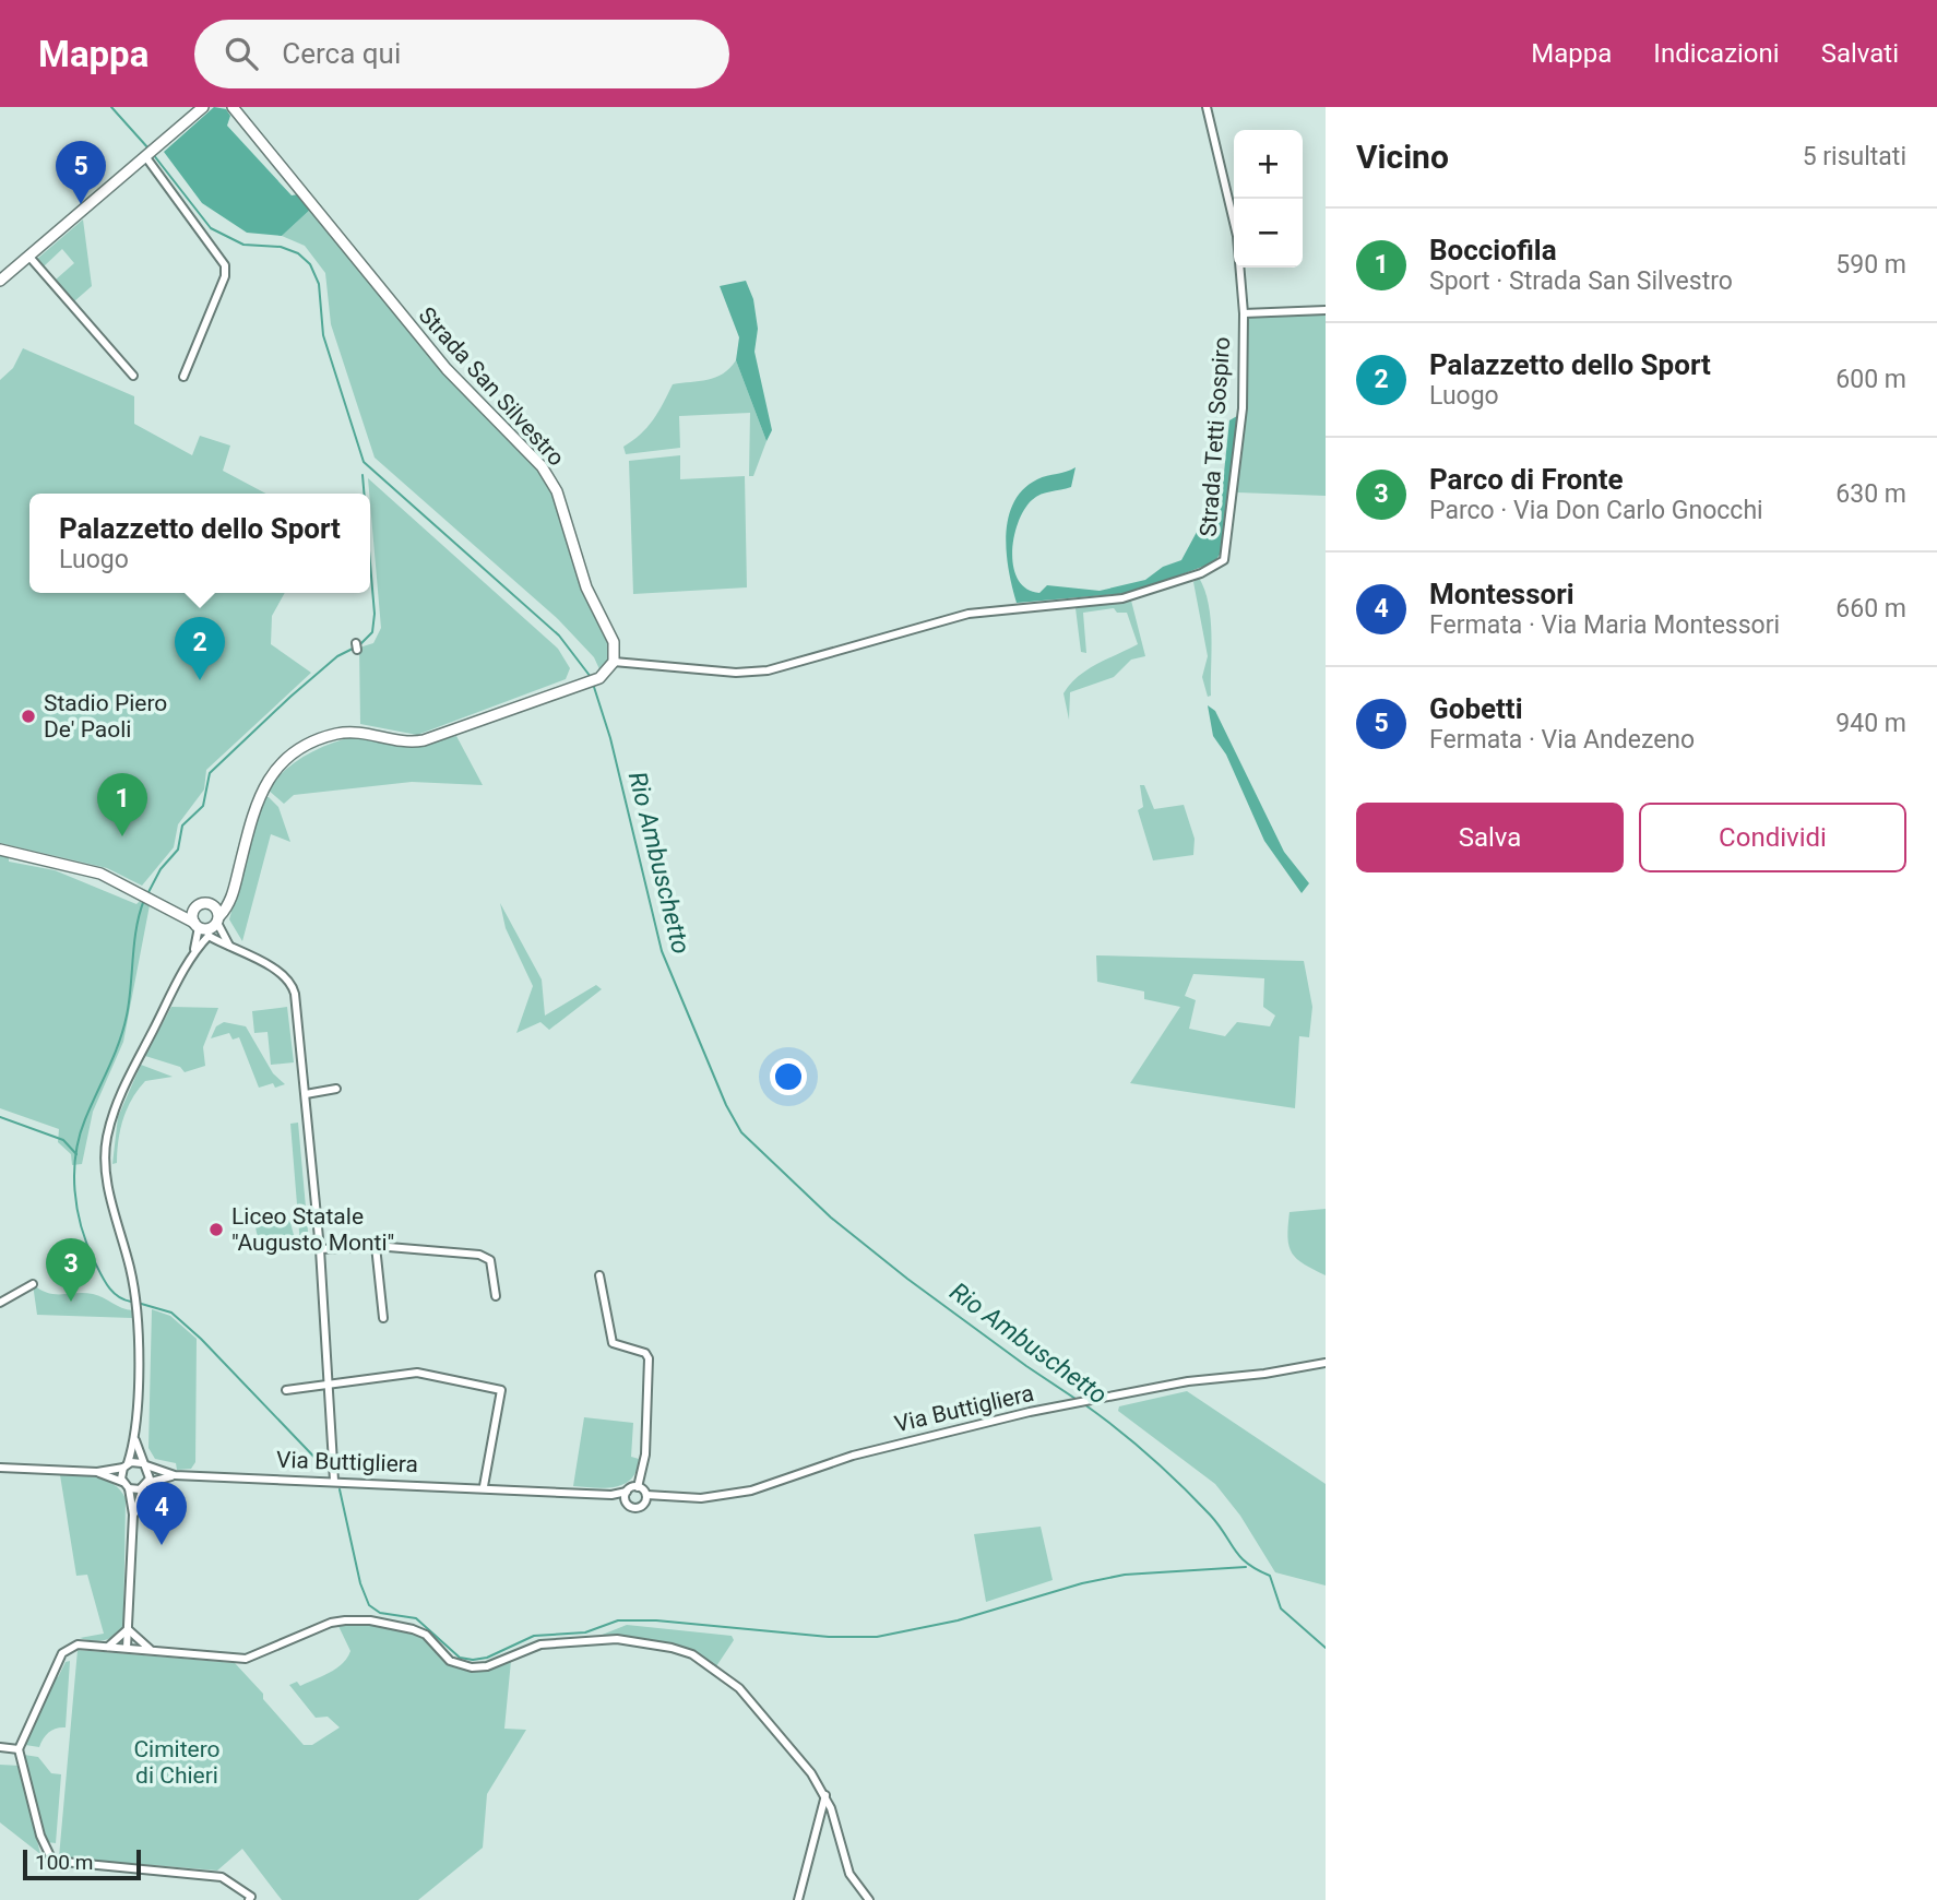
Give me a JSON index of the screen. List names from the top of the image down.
{
  "streets": {
    "street": ["Strada San Silvestro", "Strada Tetti Sospiro", "Via Buttigliera"]
  },
  "crossings": [
    ["Strada San Silvestro", "Strada Tetti Sospiro"]
  ],
  "water": ["Rio Ambuschetto"],
  "parks": ["Cimitero di Chieri"],
  "places": ["Stadio Piero De' Paoli", "Liceo Statale \"Augusto Monti\""],
  "scale_bar": "100 m",
  "page": {
    "header": "Mappa",
    "search": "Cerca qui",
    "nav": ["Mappa", "Indicazioni", "Salvati"],
    "heading": ["Vicino", "5 risultati"],
    "map_buttons": ["+", "−"],
    "pins": [
      "5",
      "2",
      "1",
      "3",
      "4"
    ],
    "list": [
      {
        "mark": "1",
        "name": "Bocciofila",
        "note": "Sport · Strada San Silvestro",
        "value": "590 m"
      },
      {
        "mark": "2",
        "name": "Palazzetto dello Sport",
        "note": "Luogo",
        "value": "600 m"
      },
      {
        "mark": "3",
        "name": "Parco di Fronte",
        "note": "Parco · Via Don Carlo Gnocchi",
        "value": "630 m"
      },
      {
        "mark": "4",
        "name": "Montessori",
        "note": "Fermata · Via Maria Montessori",
        "value": "660 m"
      },
      {
        "mark": "5",
        "name": "Gobetti",
        "note": "Fermata · Via Andezeno",
        "value": "940 m"
      }
    ],
    "popup": ["Palazzetto dello Sport", "Luogo"],
    "buttons": ["Salva", "Condividi"],
    "scale": "100 m"
  }
}
